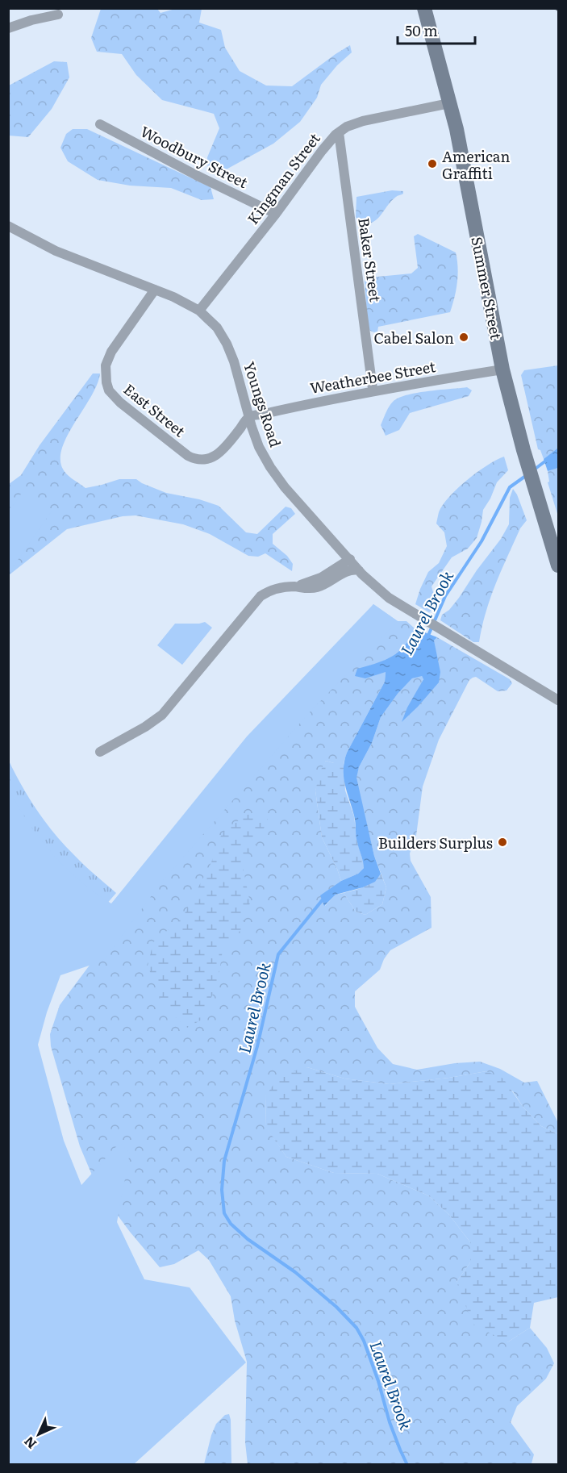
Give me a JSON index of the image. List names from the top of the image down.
{
  "streets": {
    "main road": ["Summer Street"],
    "street": [
      "Woodbury Street",
      "Kingman Street",
      "Baker Street",
      "Weatherbee Street",
      "Youngs Road",
      "East Street"
    ]
  },
  "crossings": [
    ["Woodbury Street", "Kingman Street"],
    ["Kingman Street", "Baker Street"],
    ["Kingman Street", "Summer Street"],
    ["Kingman Street", "Weatherbee Street"],
    ["Kingman Street", "Youngs Road"],
    ["Kingman Street", "East Street"],
    ["Baker Street", "Weatherbee Street"],
    ["Summer Street", "Weatherbee Street"],
    ["Weatherbee Street", "Youngs Road"],
    ["Weatherbee Street", "East Street"],
    ["Youngs Road", "East Street"]
  ],
  "water": ["Laurel Brook"],
  "places": ["American Graffiti", "Cabel Salon", "Builders Surplus"],
  "scale_bar": "50 m",
  "north": "bottom left"
}
